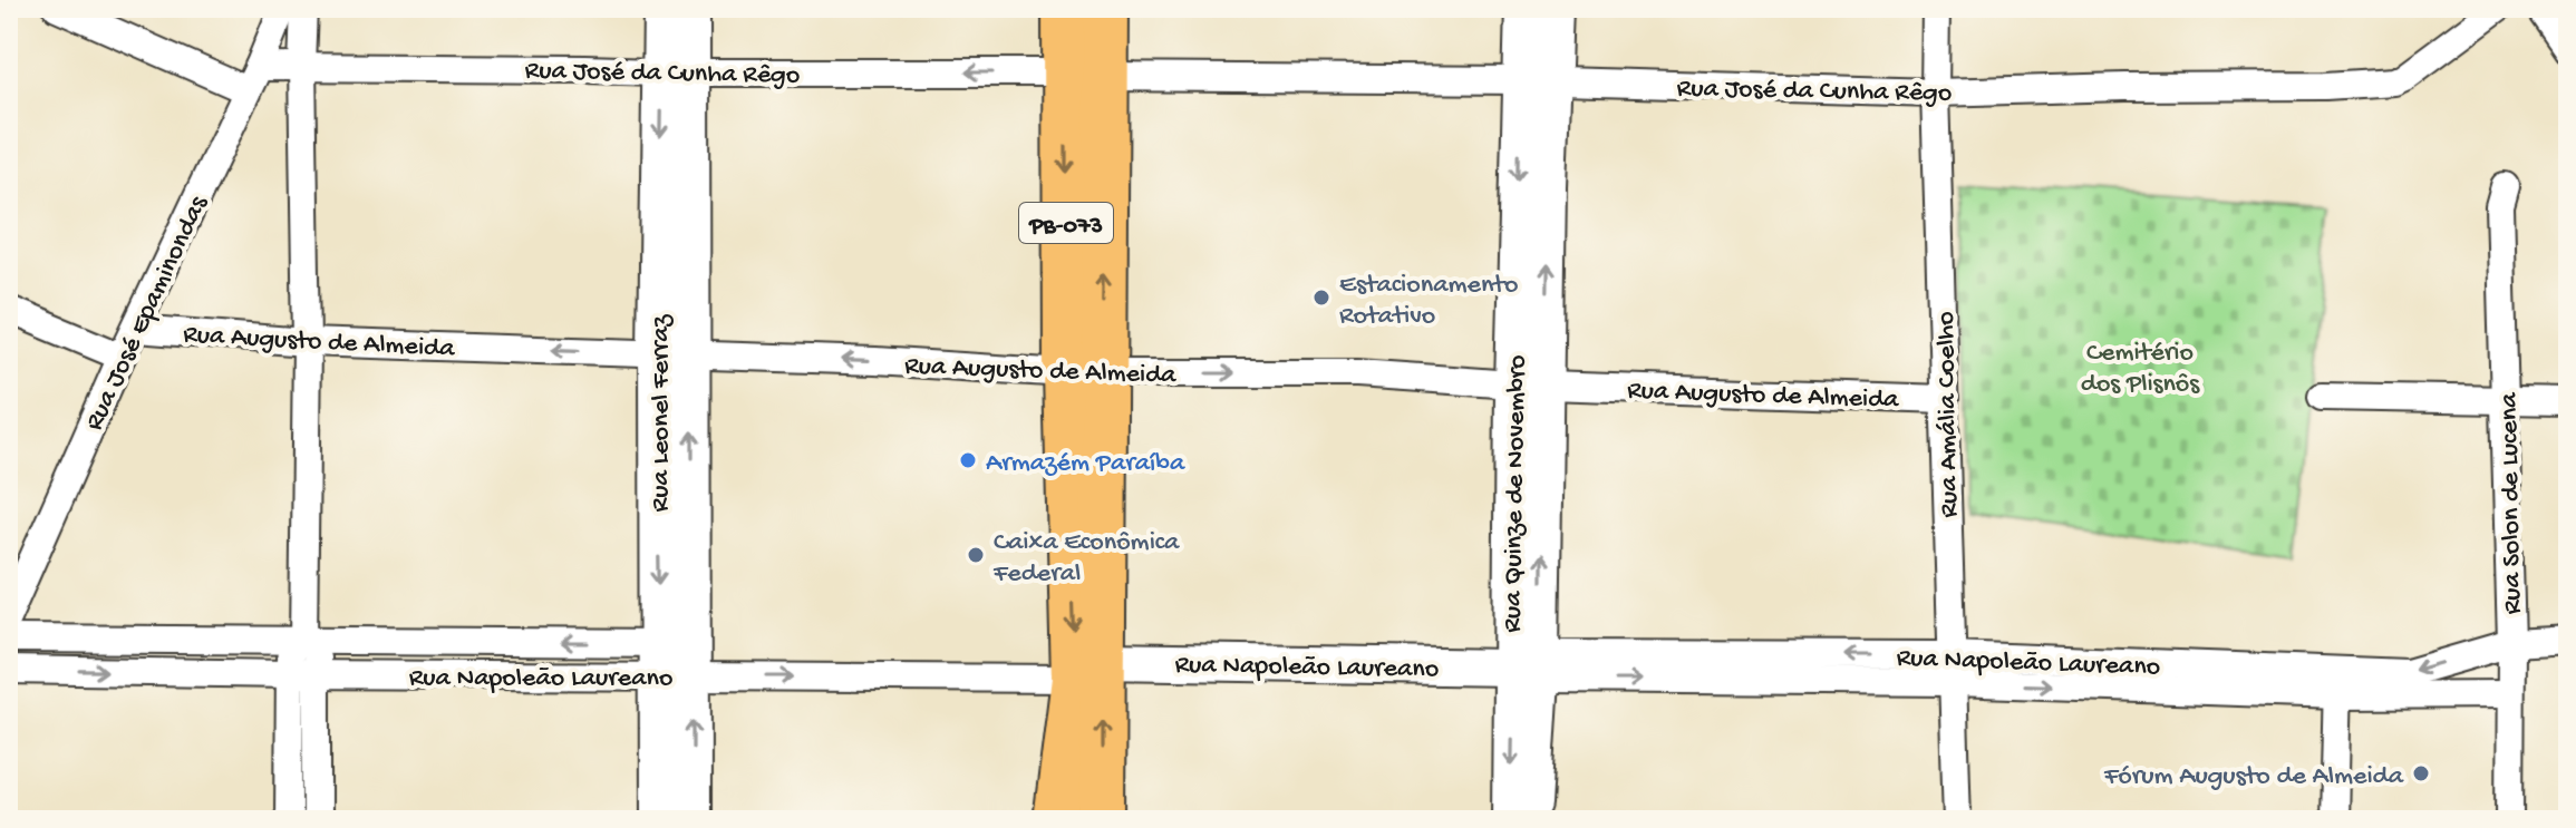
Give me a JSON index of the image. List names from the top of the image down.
{
  "streets": {
    "main road": ["PB-073"],
    "street": [
      "Rua José da Cunha Rêgo",
      "Rua José Epaminondas",
      "Rua Augusto de Almeida",
      "Rua Leonel Ferraz",
      "Rua Amália Coelho",
      "Rua Quinze de Novembro",
      "Rua Solon de Lucena",
      "Rua Napoleão Laureano"
    ]
  },
  "crossings": [
    ["Rua José da Cunha Rêgo", "PB-073"],
    ["Rua José da Cunha Rêgo", "Rua José Epaminondas"],
    ["Rua José da Cunha Rêgo", "Rua Leonel Ferraz"],
    ["Rua José da Cunha Rêgo", "Rua Amália Coelho"],
    ["Rua José da Cunha Rêgo", "Rua Quinze de Novembro"],
    ["PB-073", "Rua Augusto de Almeida"],
    ["PB-073", "Rua Napoleão Laureano"],
    ["Rua José Epaminondas", "Rua Augusto de Almeida"],
    ["Rua Augusto de Almeida", "Rua Leonel Ferraz"],
    ["Rua Augusto de Almeida", "Rua Amália Coelho"],
    ["Rua Augusto de Almeida", "Rua Quinze de Novembro"],
    ["Rua Leonel Ferraz", "Rua Napoleão Laureano"],
    ["Rua Amália Coelho", "Rua Napoleão Laureano"],
    ["Rua Quinze de Novembro", "Rua Napoleão Laureano"],
    ["Rua Solon de Lucena", "Rua Napoleão Laureano"]
  ],
  "parks": ["Cemitério dos Plisnôs"],
  "places": [
    "Estacionamento Rotativo",
    "Armazém Paraíba",
    "Caixa Econômica Federal",
    "Fórum Augusto de Almeida"
  ]
}
